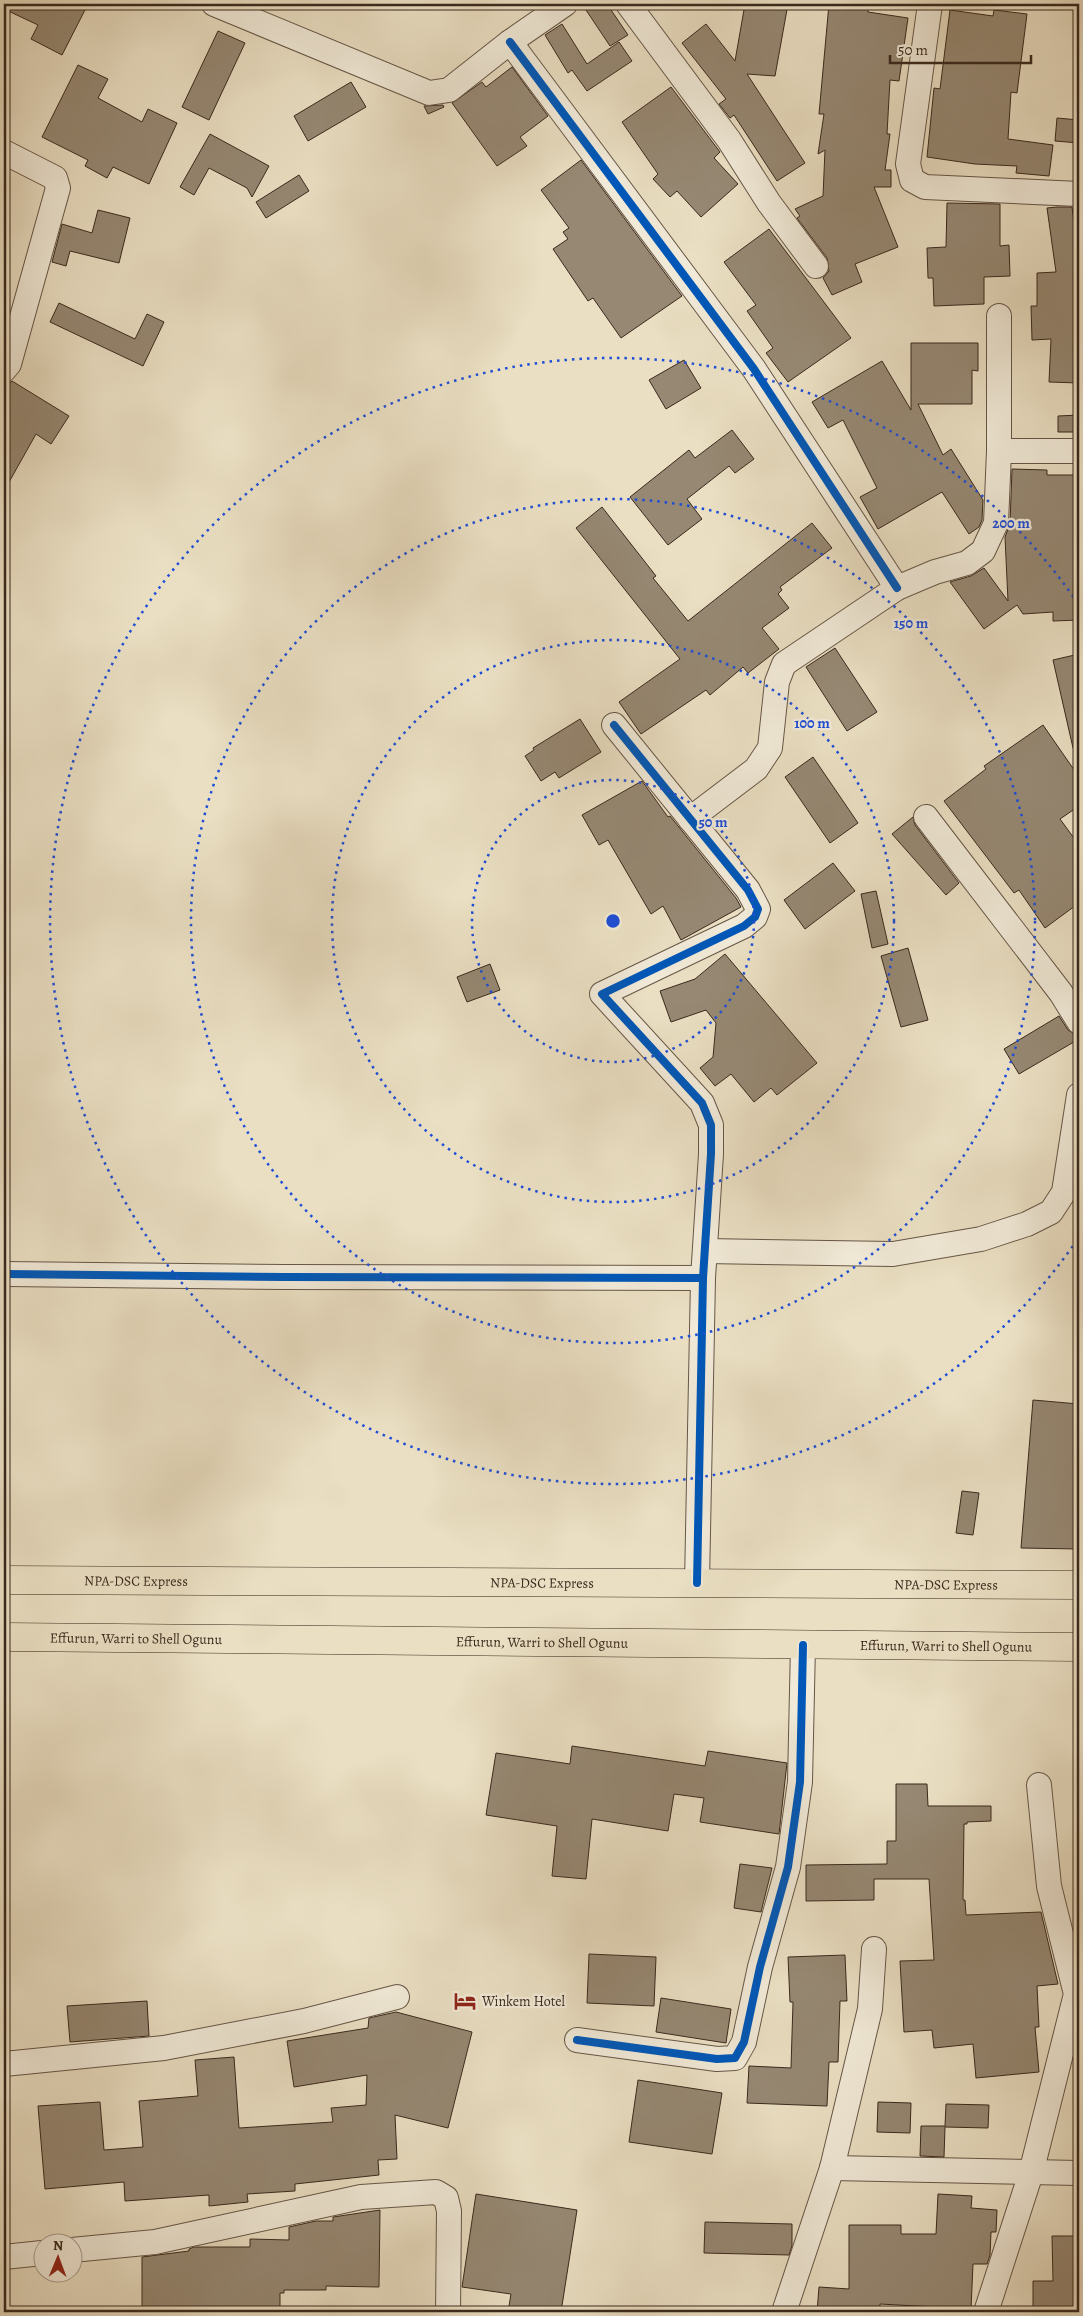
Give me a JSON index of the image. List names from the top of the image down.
{
  "streets": {
    "main road": ["NPA-DSC Express", "Effurun, Warri to Shell Ogunu"]
  },
  "places": {
    "hotel": ["Winkem Hotel"]
  },
  "scale_bar": "50 m",
  "north": "top",
  "rings": [
    "200 m",
    "150 m",
    "100 m",
    "50 m"
  ]
}
